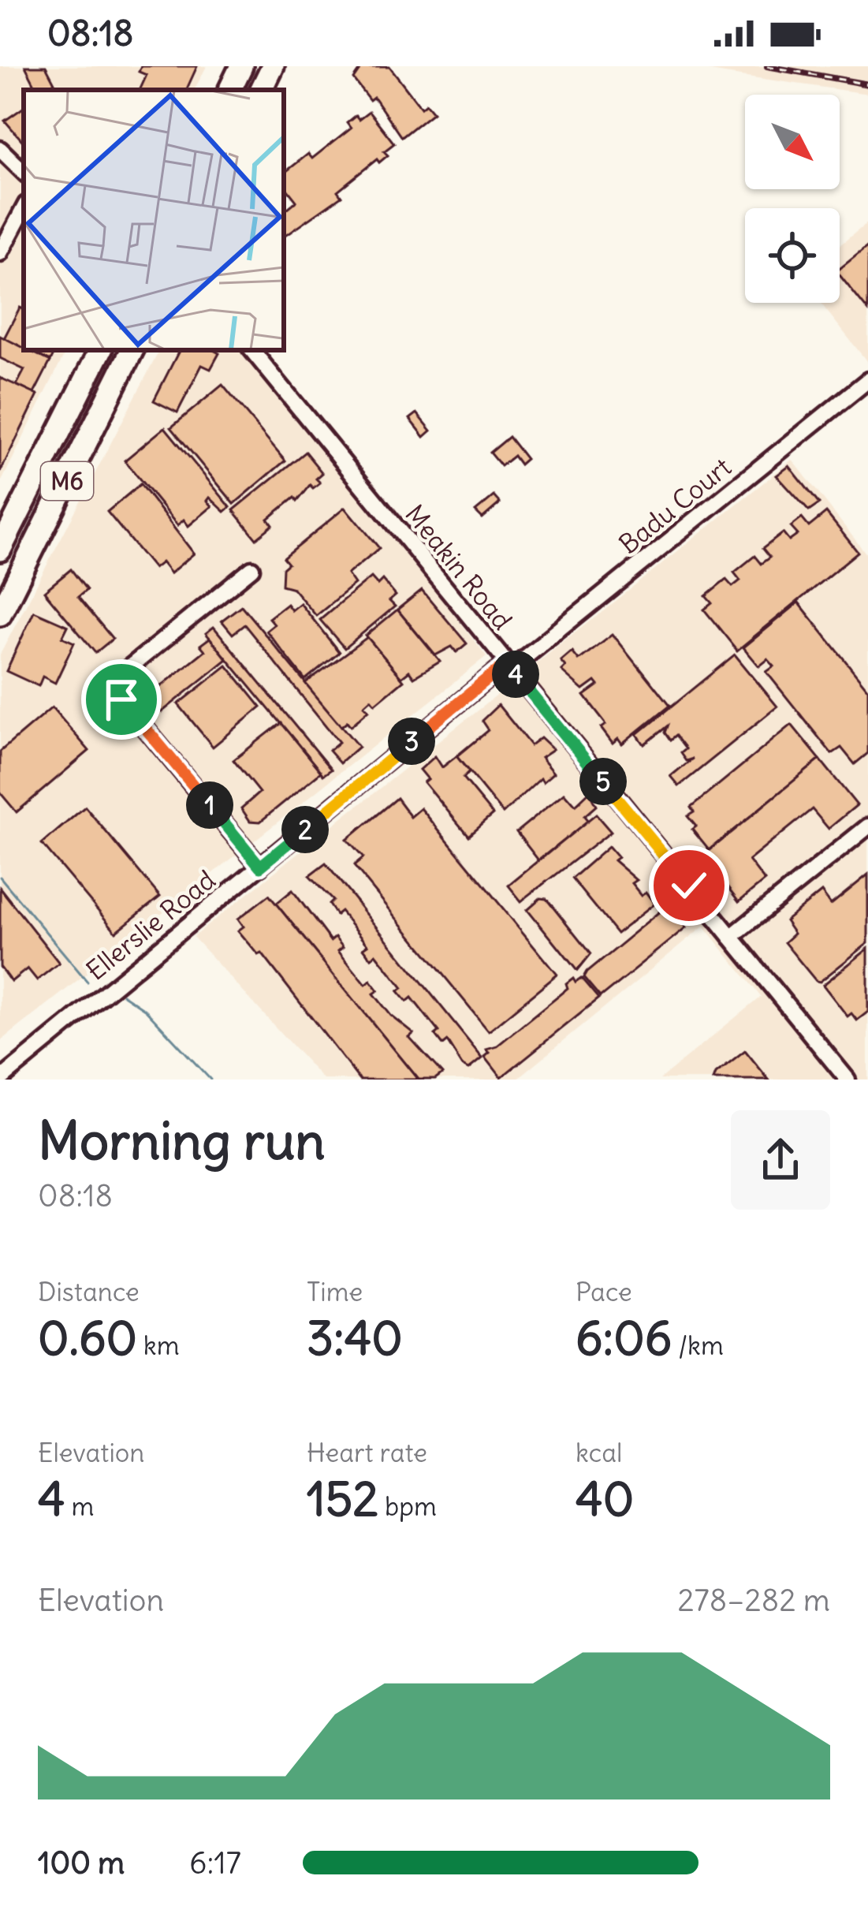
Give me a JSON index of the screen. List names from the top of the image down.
{
  "streets": {
    "highway": ["M6"],
    "street": ["Badu Court", "Meakin Road", "Ellerslie Road"]
  },
  "crossings": [
    ["Badu Court", "Meakin Road"],
    ["Badu Court", "Ellerslie Road"],
    ["Meakin Road", "Ellerslie Road"]
  ],
  "north": "bottom right",
  "page": {
    "status": "08:18",
    "pins": [
      "4",
      "3",
      "5",
      "1",
      "2"
    ],
    "heading": ["Morning run", "08:18"],
    "stats": [
      ["Distance", "0.60 km"],
      ["Time", "3:40"],
      ["Pace", "6:06 /km"],
      ["Elevation", "4 m"],
      ["Heart rate", "152 bpm"],
      ["kcal", "40"]
    ],
    "chart": ["Elevation", "278–282 m"],
    "list": [
      {
        "name": "100 m",
        "note": "6:17"
      }
    ]
  }
}
